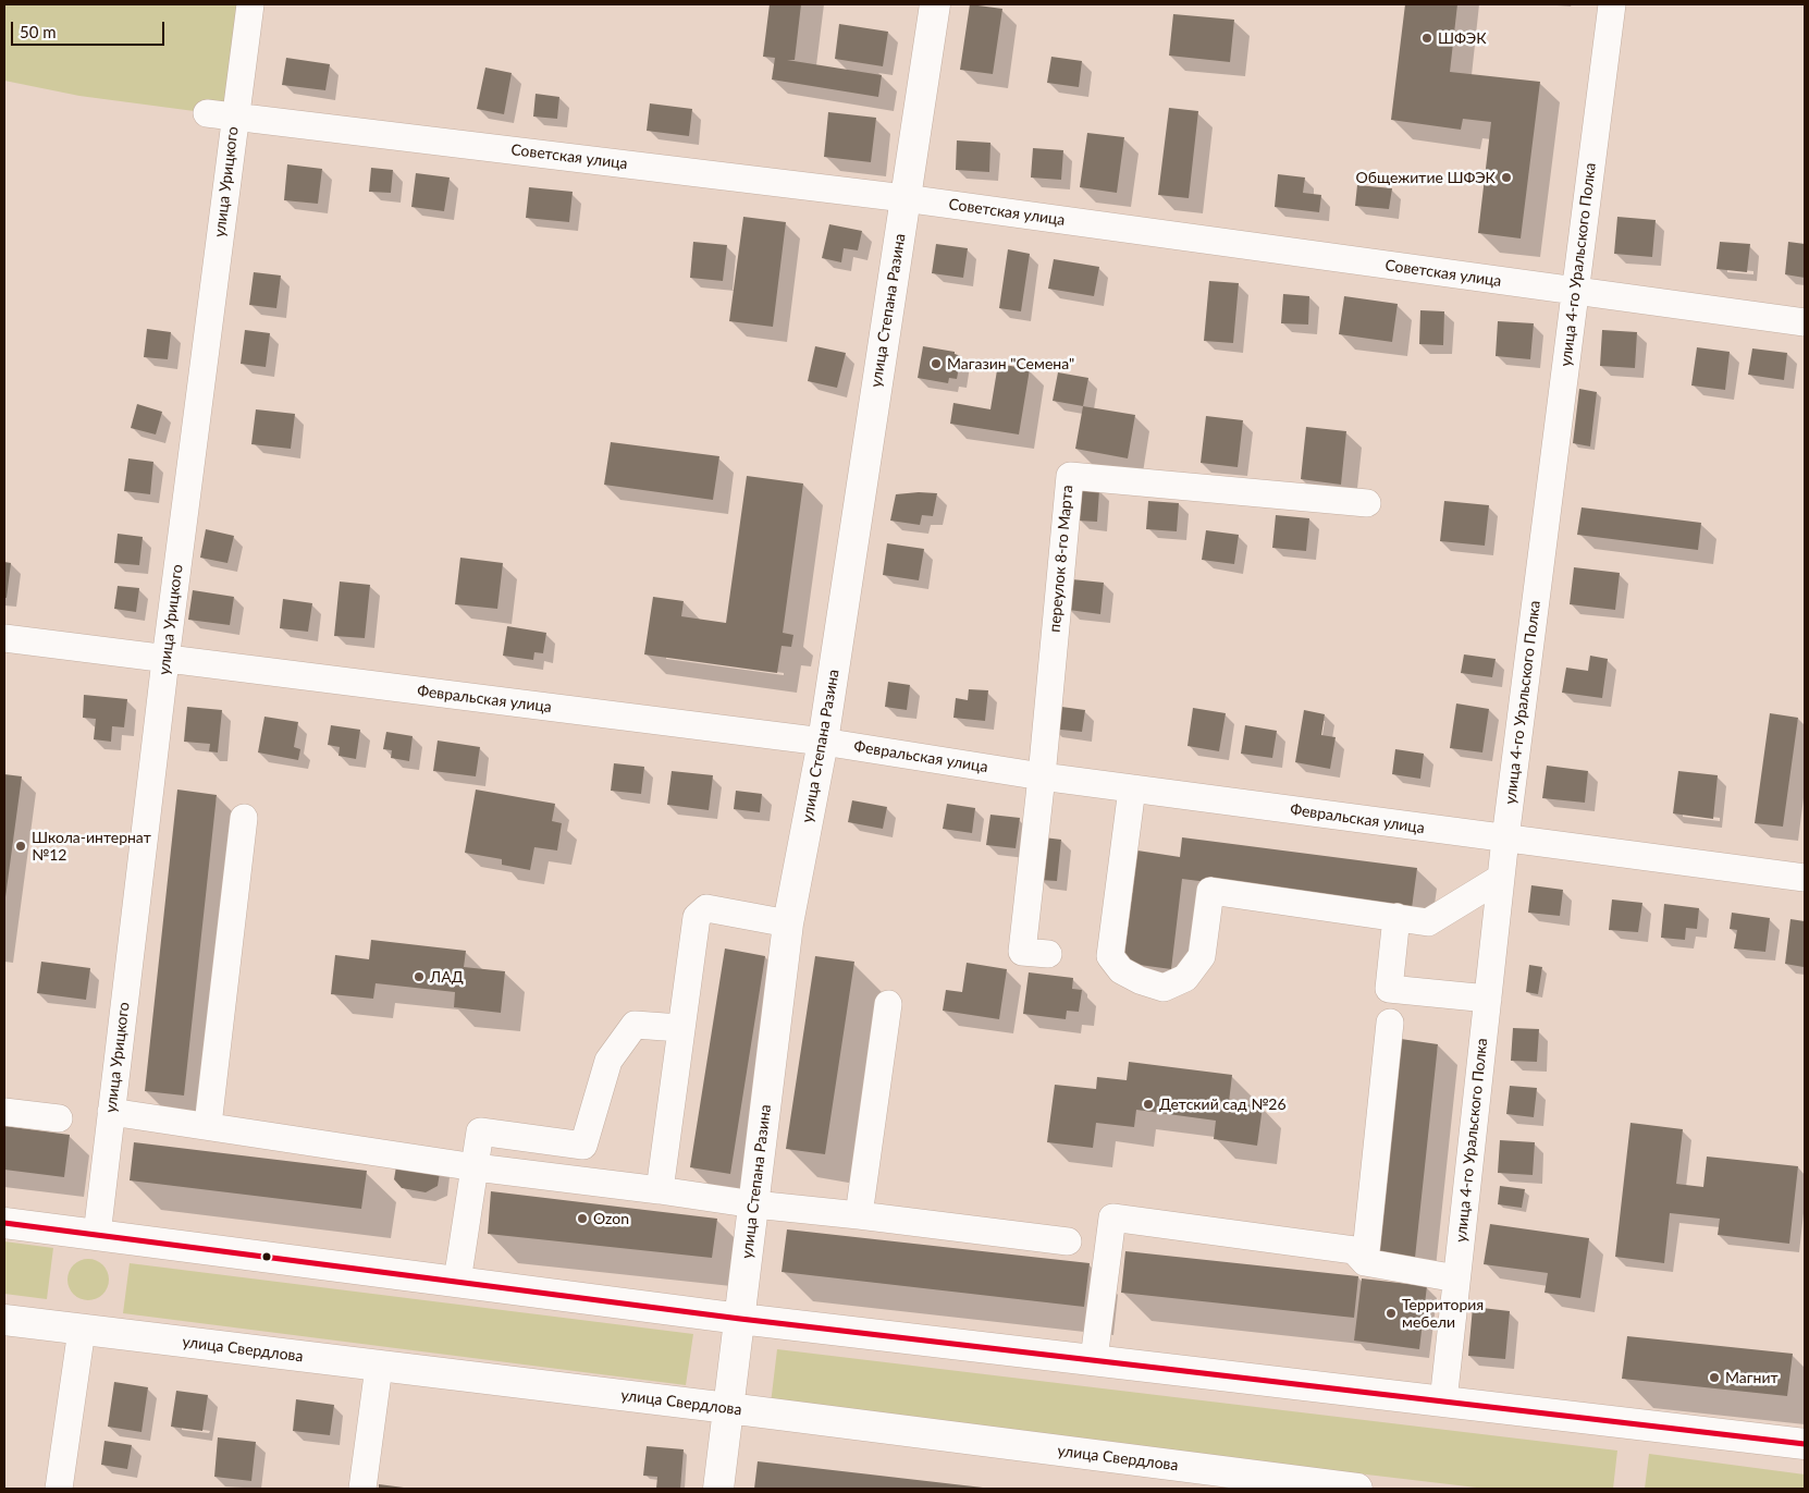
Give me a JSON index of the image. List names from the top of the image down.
{
  "streets": {
    "main road": ["улица Степана Разина", "улица Свердлова"],
    "street": [
      "Советская улица",
      "улица Урицкого",
      "улица 4-го Уральского Полка",
      "переулок 8-го Марта",
      "Февральская улица"
    ]
  },
  "crossings": [
    ["Советская улица", "улица Урицкого"],
    ["Советская улица", "улица 4-го Уральского Полка"],
    ["Советская улица", "улица Степана Разина"],
    ["улица Урицкого", "Февральская улица"],
    ["улица 4-го Уральского Полка", "Февральская улица"],
    ["улица Степана Разина", "Февральская улица"],
    ["улица Степана Разина", "улица Свердлова"],
    ["переулок 8-го Марта", "Февральская улица"]
  ],
  "places": [
    "ШФЭК",
    "Общежитие ШФЭК",
    "Магазин \"Семена\"",
    "Школа-интернат №12",
    "ЛАД",
    "Детский сад №26",
    "Ozon",
    "Территория мебели",
    "Магнит"
  ],
  "scale_bar": "50 m"
}
